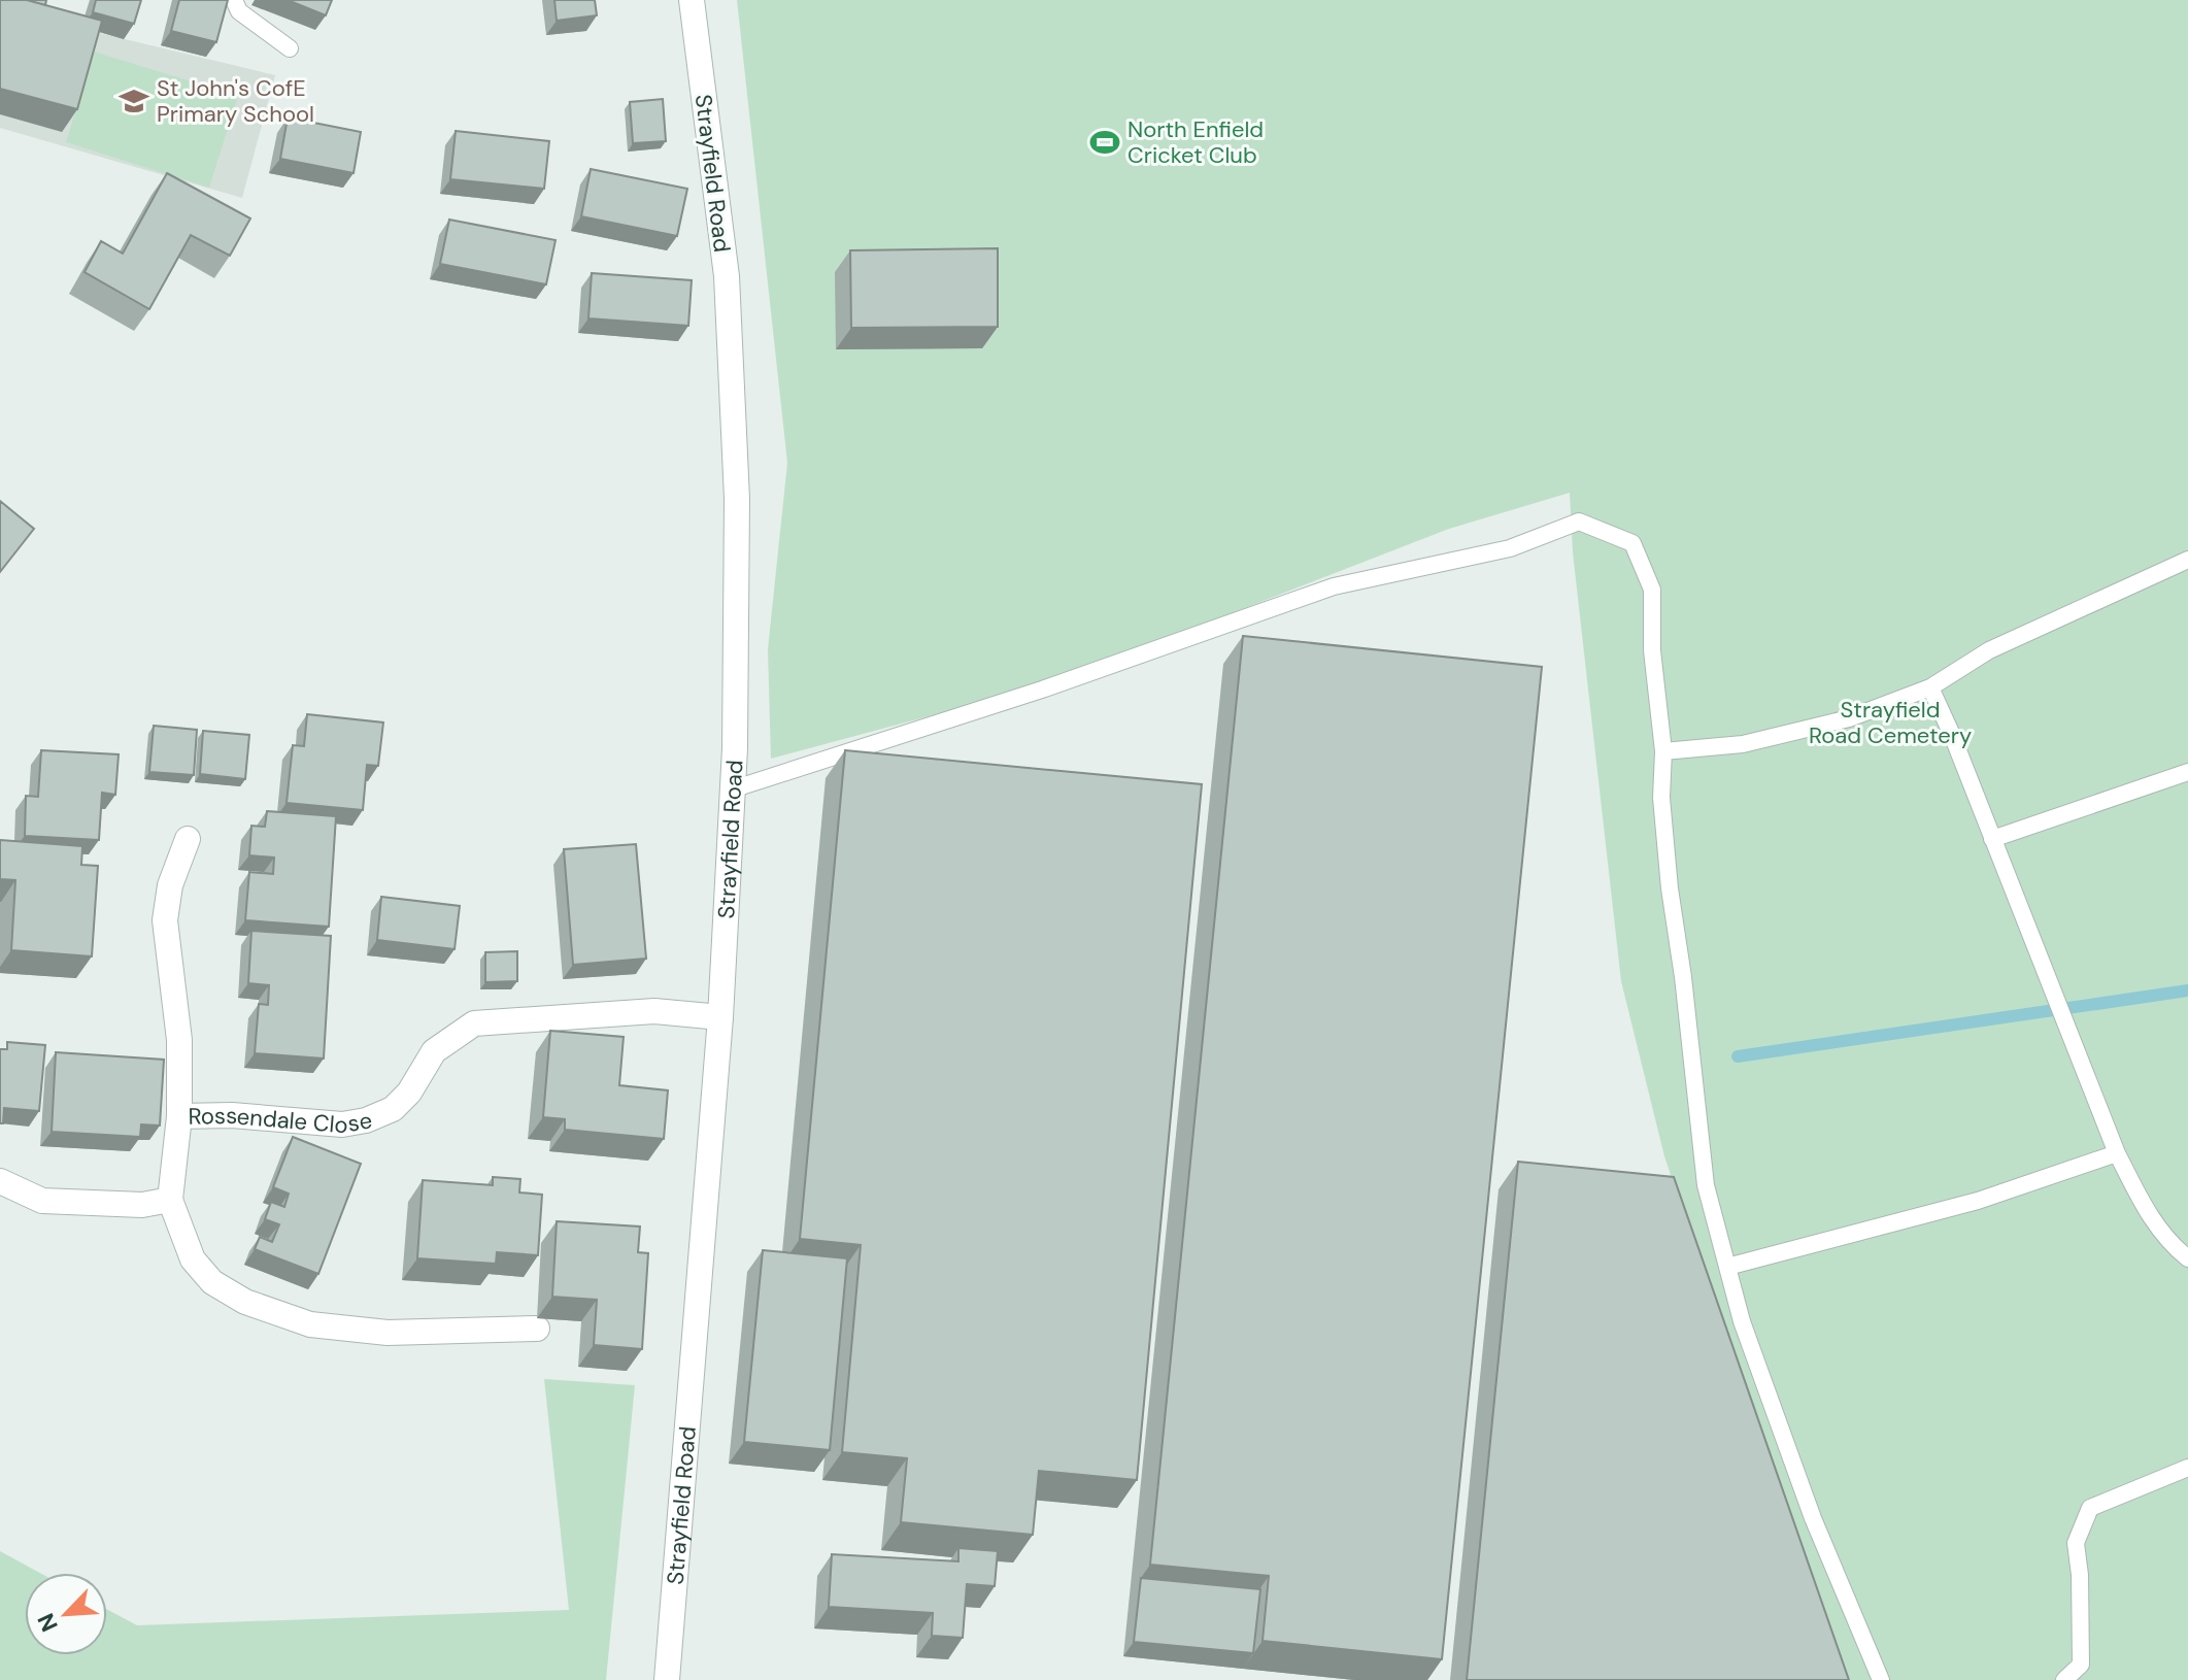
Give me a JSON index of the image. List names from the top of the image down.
{
  "streets": {
    "street": ["Strayfield Road", "Rossendale Close"]
  },
  "crossings": [
    ["Strayfield Road", "Rossendale Close"]
  ],
  "parks": ["Strayfield Road Cemetery"],
  "places": {
    "school or university": ["St John's CofE Primary School"],
    "sports": ["North Enfield Cricket Club"]
  },
  "north": "bottom left"
}
